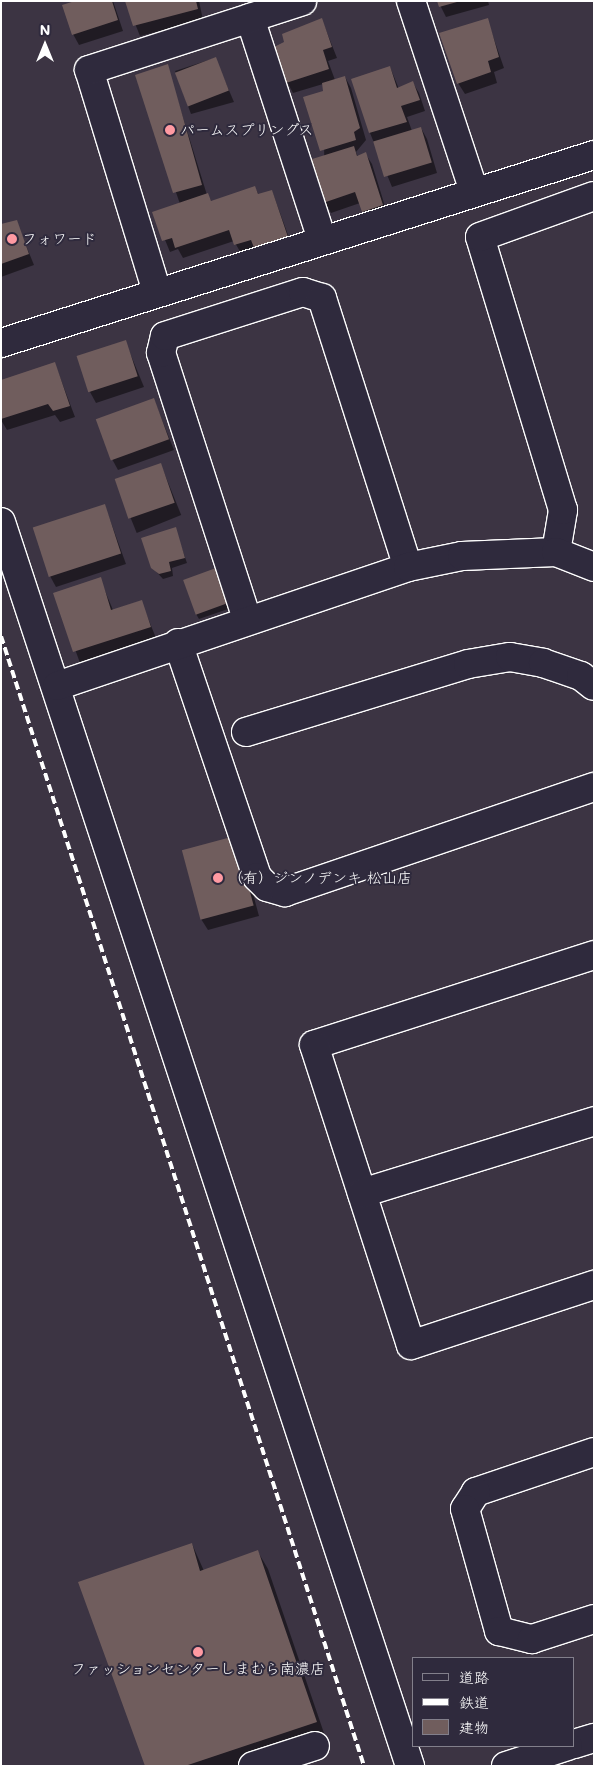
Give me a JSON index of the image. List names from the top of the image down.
{
  "places": [
    "パームスプリングス",
    "フォワード",
    "（有）ジンノデンキ 松山店",
    "ファッションセンターしまむら南濃店"
  ],
  "legend": ["道路", "鉄道", "建物"],
  "north": "top"
}
